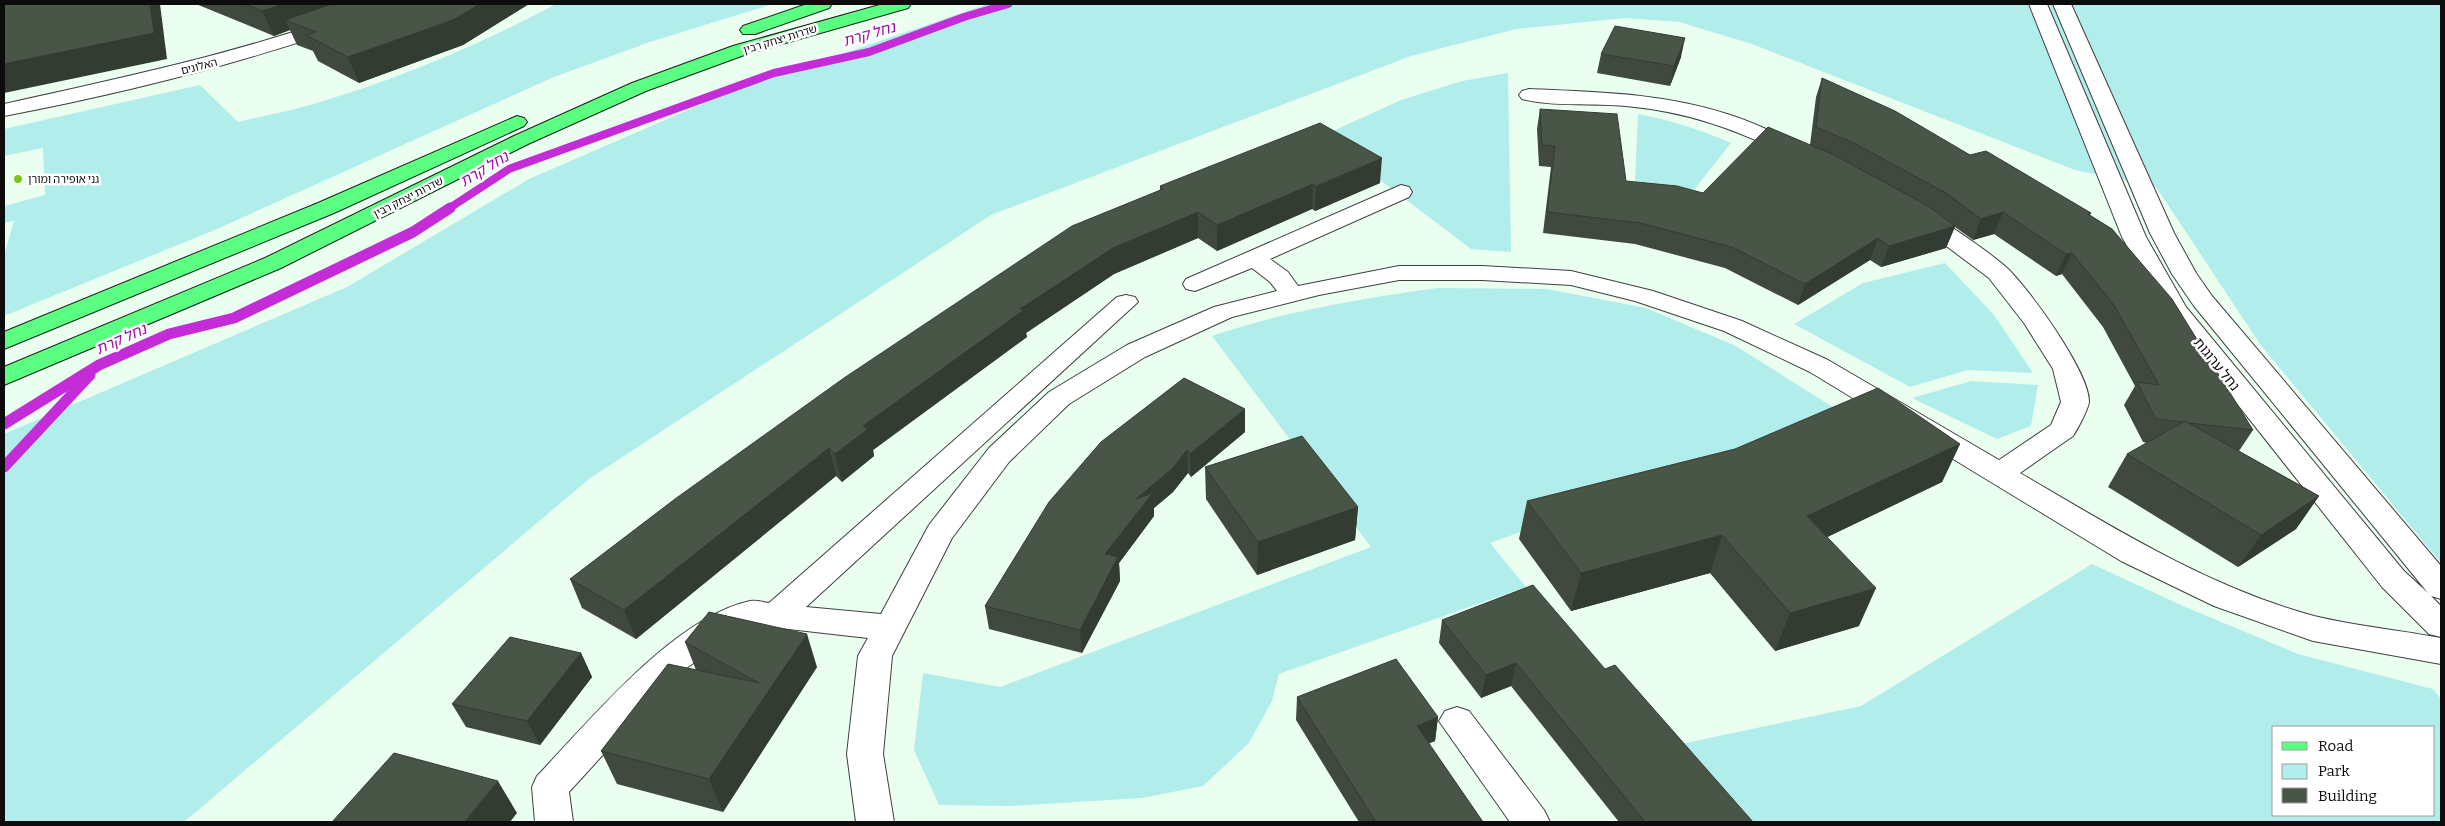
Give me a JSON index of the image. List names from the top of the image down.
{
  "streets": {
    "main road": ["שדרות יצחק רבין"],
    "street": ["האלונים", "נחל ערוגות"]
  },
  "water": ["נחל קרת"],
  "places": ["גני אופירה ומורן"],
  "legend": ["Road", "Park", "Building"]
}
